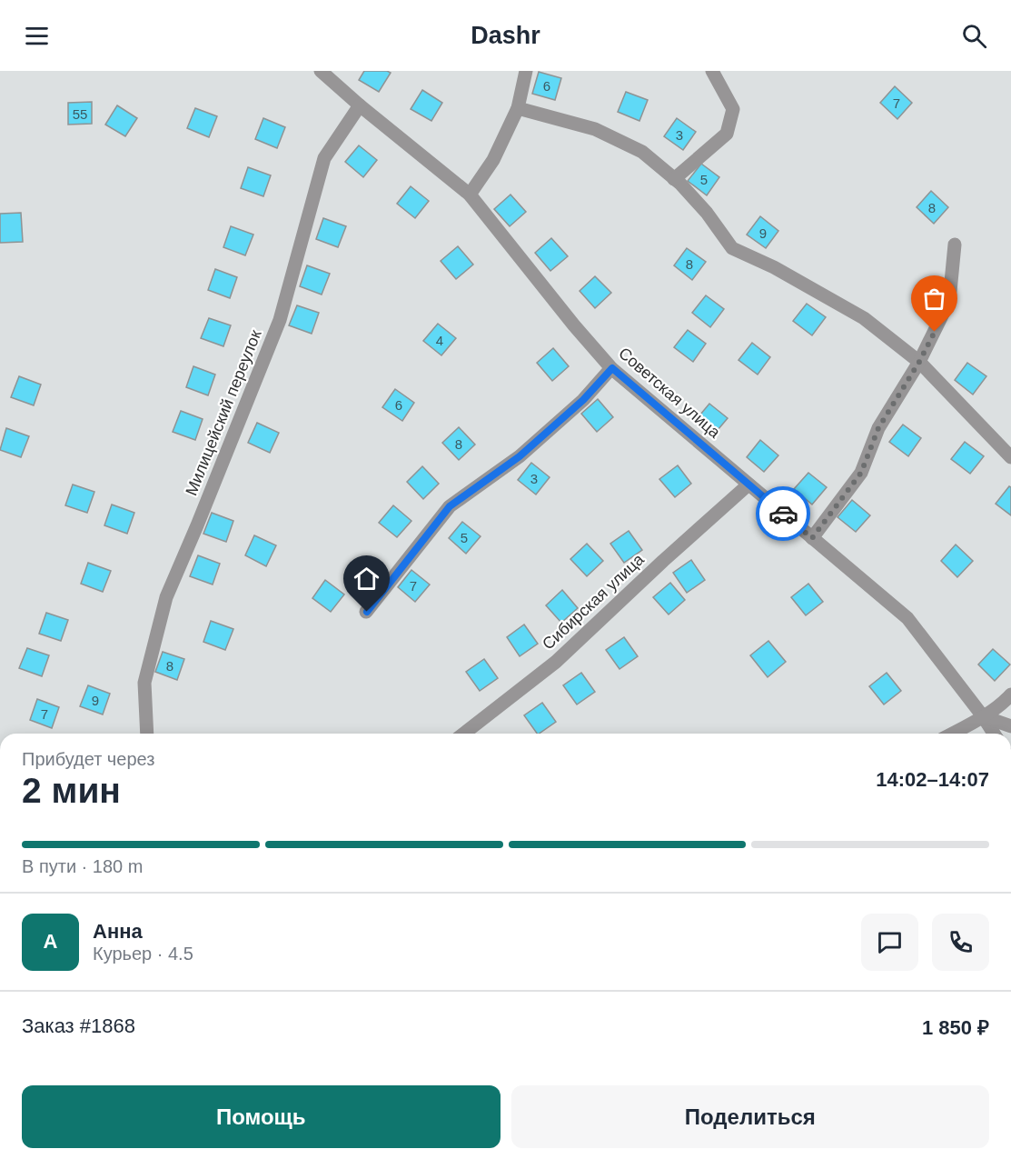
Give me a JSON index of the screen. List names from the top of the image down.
{
  "streets": {
    "street": ["Советская улица", "Милицейский переулок", "Сибирская улица"]
  },
  "crossings": [
    ["Советская улица", "Милицейский переулок"],
    ["Советская улица", "Сибирская улица"]
  ],
  "house_numbers": [
    "6",
    "7",
    "55",
    "3",
    "5",
    "8",
    "9",
    "8",
    "4",
    "6",
    "8",
    "3",
    "5",
    "7",
    "8",
    "9",
    "7"
  ],
  "page": {
    "header": "Dashr",
    "heading": ["2 мин", "Прибудет через", "14:02–14:07"],
    "panel": [
      "Анна",
      "Курьер · 4.5",
      "Заказ #1868",
      "1 850 ₽"
    ],
    "bar": "В пути · 180 m",
    "round": "А",
    "buttons": ["Помощь", "Поделиться"]
  }
}
